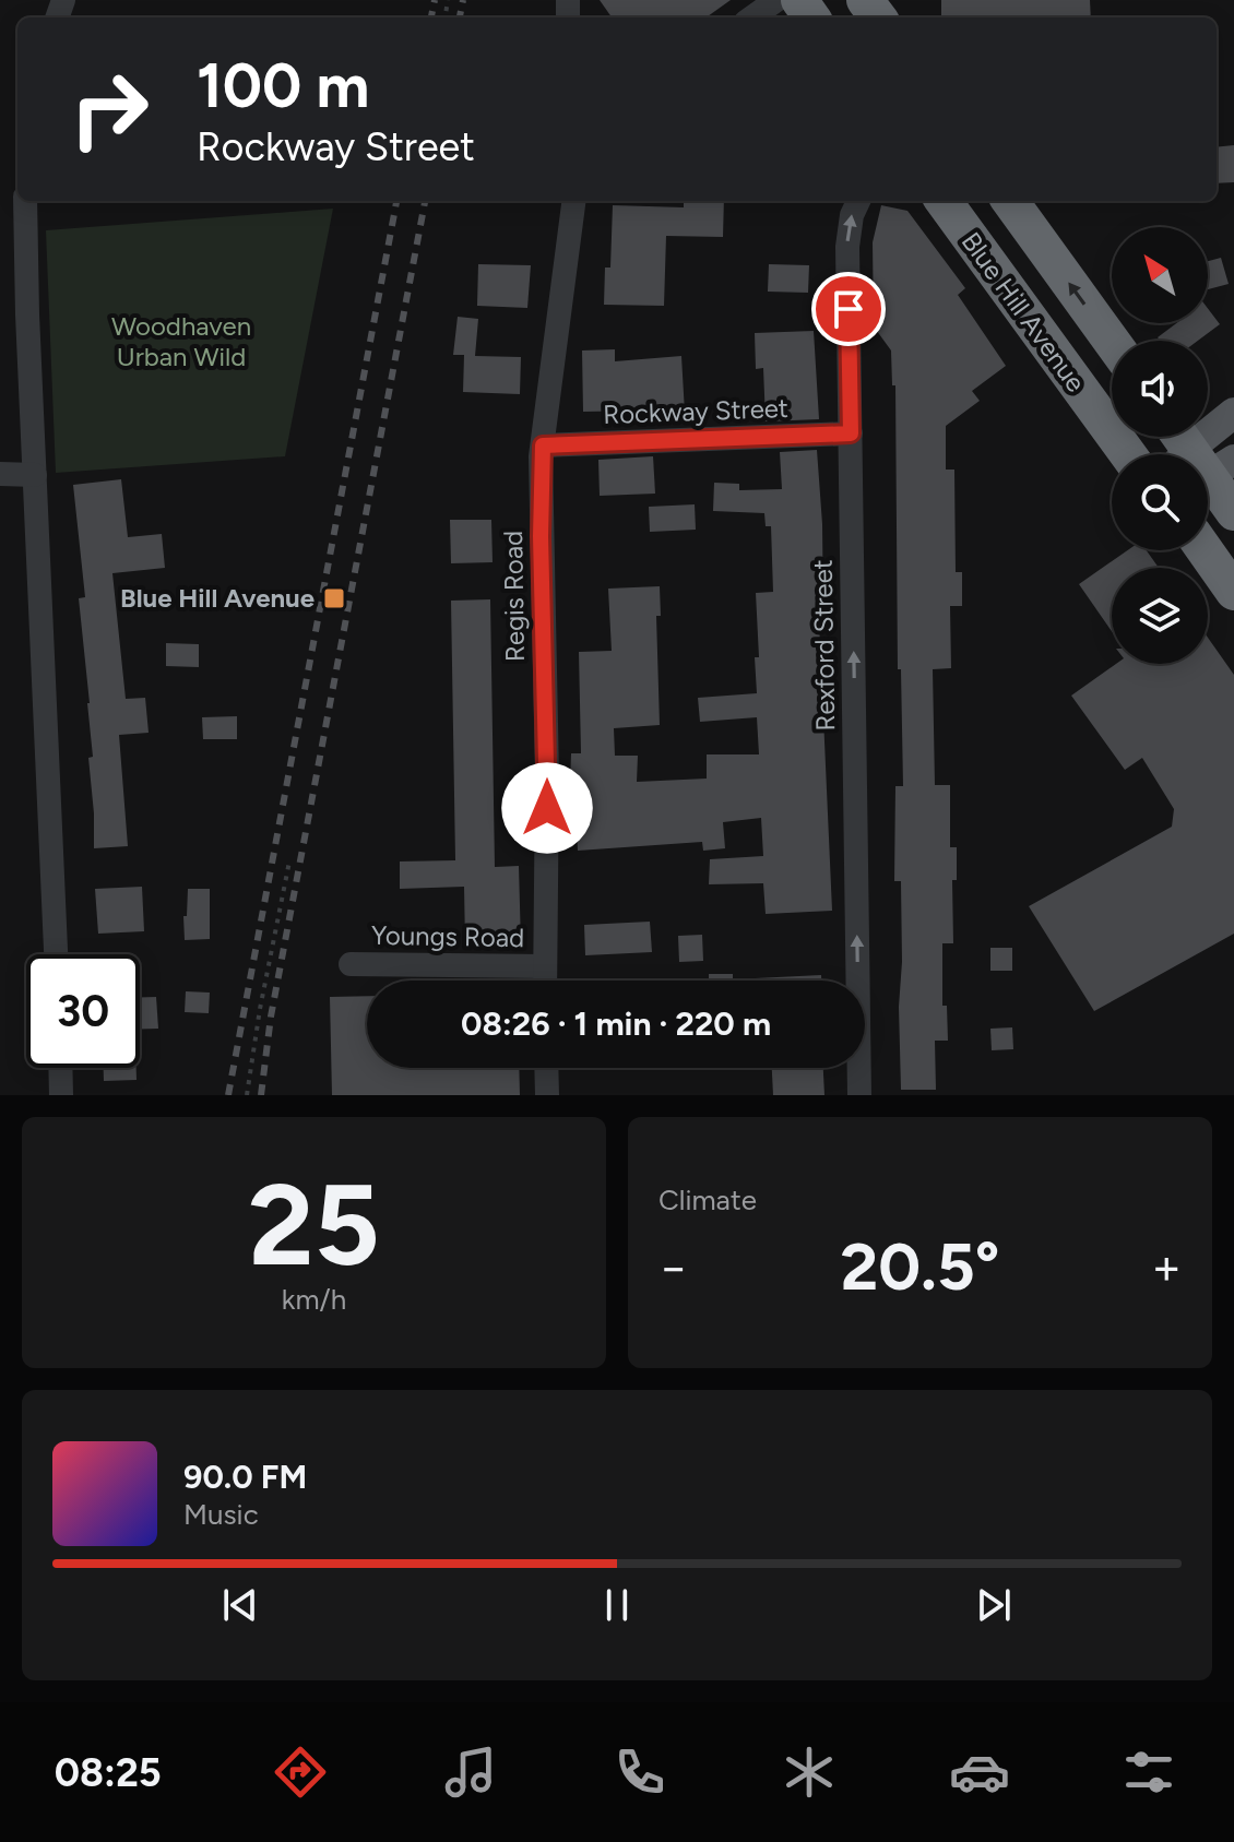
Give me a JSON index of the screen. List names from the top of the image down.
{
  "streets": {
    "highway": ["Blue Hill Avenue"],
    "street": [
      "Rockway Street",
      "Regis Road",
      "Rexford Street",
      "Youngs Road"
    ]
  },
  "crossings": [
    ["Rockway Street", "Regis Road"],
    ["Rockway Street", "Rexford Street"],
    ["Regis Road", "Youngs Road"]
  ],
  "one_way": ["Rexford Street"],
  "parks": ["Woodhaven Urban Wild"],
  "places": {
    "transit": ["Blue Hill Avenue"]
  },
  "north": "top left",
  "page": {
    "turn": ["100 m", "Rockway Street"],
    "limit": "30",
    "trip": "08:26 · 1 min · 220 m",
    "tile": [
      ["25", "km/h"],
      "Climate"
    ],
    "heat": ["−", "20.5°", "+"],
    "song": ["90.0 FM", "Music"],
    "tabs": "08:25"
  }
}
